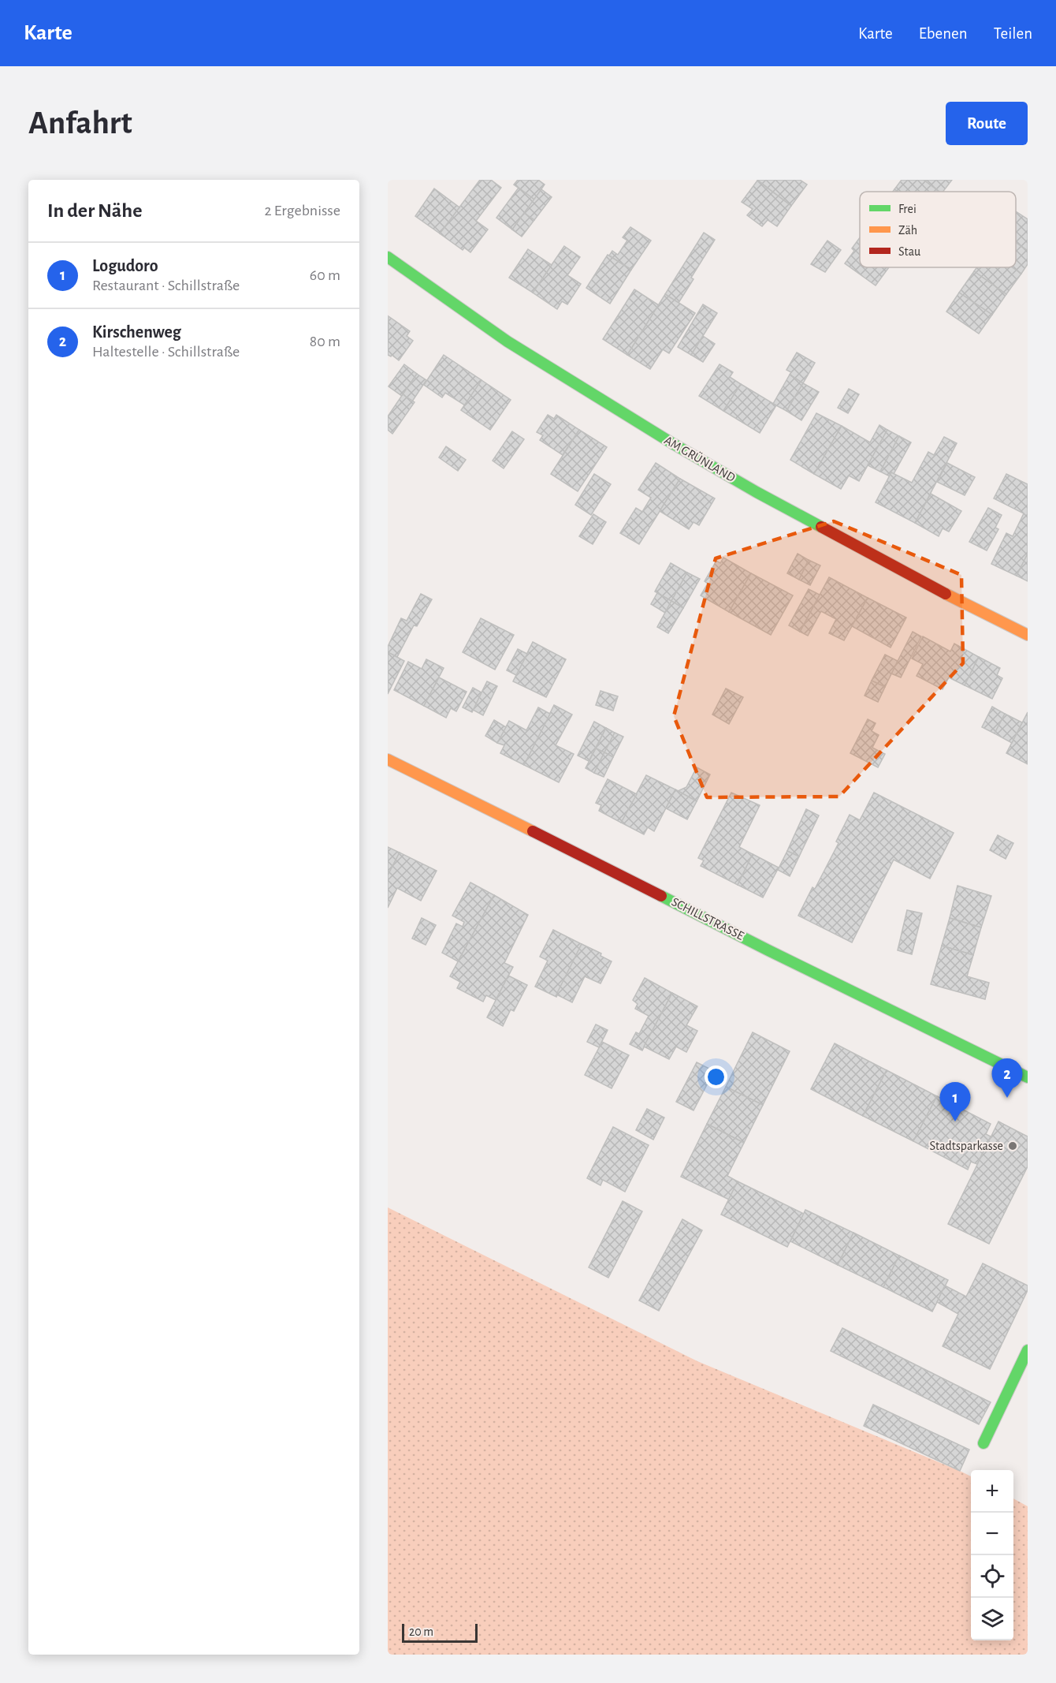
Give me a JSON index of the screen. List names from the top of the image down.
{
  "streets": {
    "street": ["AM GRÜNLAND", "SCHILLSTRASSE"]
  },
  "places": ["Stadtsparkasse"],
  "legend": ["Frei", "Zäh", "Stau"],
  "scale_bar": "20 m",
  "page": {
    "header": "Karte",
    "nav": ["Karte", "Ebenen", "Teilen"],
    "buttons": "Route",
    "title": "Anfahrt",
    "heading": ["In der Nähe", "2 Ergebnisse"],
    "list": [
      {
        "mark": "1",
        "name": "Logudoro",
        "note": "Restaurant · Schillstraße",
        "value": "60 m"
      },
      {
        "mark": "2",
        "name": "Kirschenweg",
        "note": "Haltestelle · Schillstraße",
        "value": "80 m"
      }
    ],
    "pins": ["2", "1"],
    "map_buttons": ["+", "−"],
    "scale": "20 m"
  }
}
